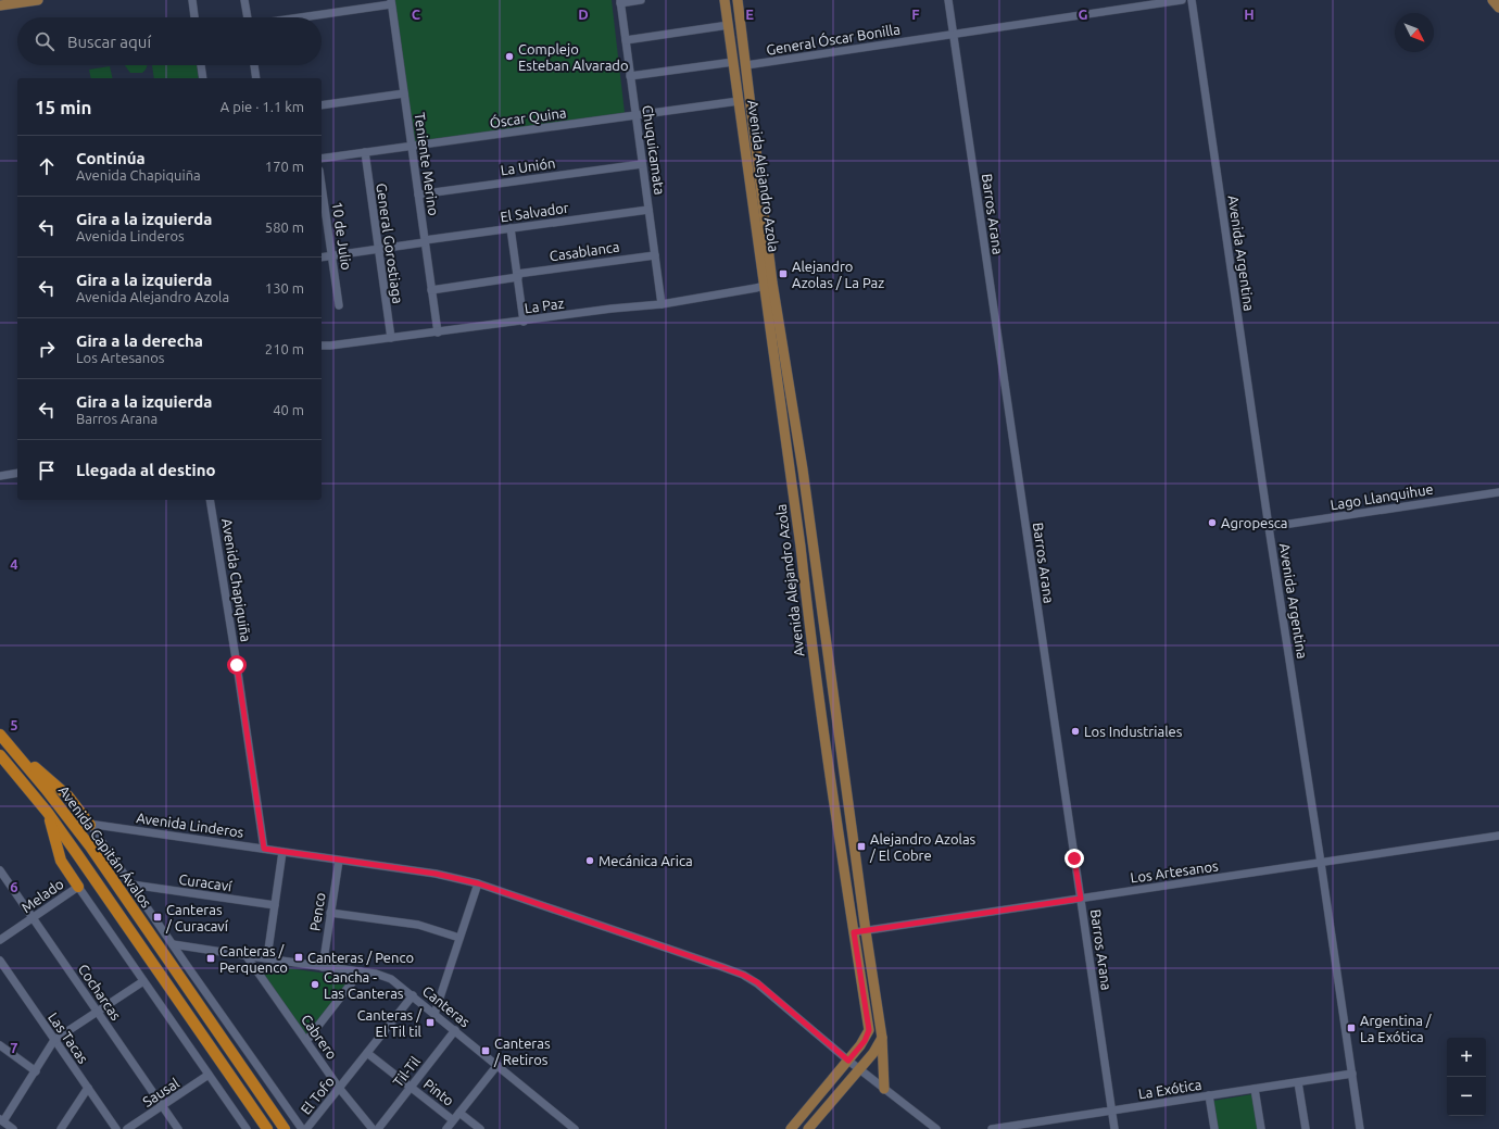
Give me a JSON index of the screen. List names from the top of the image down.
{
  "streets": {
    "highway": ["Avenida Capitán Ávalos"],
    "main road": ["Avenida Alejandro Azola"],
    "street": [
      "General Óscar Bonilla",
      "Óscar Quina",
      "Chuquicamata",
      "Teniente Merino",
      "La Unión",
      "El Salvador",
      "Barros Arana",
      "10 de Julio",
      "General Gorostiaga",
      "Casablanca",
      "Avenida Argentina",
      "La Paz",
      "Lago Llanquihue",
      "Avenida Chapiquiña",
      "Avenida Linderos",
      "Los Artesanos",
      "Curacaví",
      "Melado",
      "Penco",
      "Cocharcas",
      "Canteras",
      "Cabrero",
      "Las Tacas",
      "Til-Til",
      "La Exótica",
      "Sausal",
      "Pinto",
      "El Tofo"
    ]
  },
  "crossings": [
    ["General Óscar Bonilla", "Avenida Alejandro Azola"],
    ["General Óscar Bonilla", "Barros Arana"],
    ["Óscar Quina", "Chuquicamata"],
    ["Óscar Quina", "Teniente Merino"],
    ["Óscar Quina", "Avenida Alejandro Azola"],
    ["Óscar Quina", "General Gorostiaga"],
    ["Chuquicamata", "La Unión"],
    ["Chuquicamata", "El Salvador"],
    ["Chuquicamata", "Casablanca"],
    ["Chuquicamata", "La Paz"],
    ["Teniente Merino", "La Unión"],
    ["Teniente Merino", "El Salvador"],
    ["Teniente Merino", "Casablanca"],
    ["Teniente Merino", "La Paz"],
    ["Avenida Alejandro Azola", "La Paz"],
    ["Avenida Alejandro Azola", "Avenida Linderos"],
    ["Avenida Alejandro Azola", "Los Artesanos"],
    ["El Salvador", "10 de Julio"],
    ["El Salvador", "General Gorostiaga"],
    ["Barros Arana", "Los Artesanos"],
    ["Barros Arana", "La Exótica"],
    ["General Gorostiaga", "La Paz"],
    ["Avenida Argentina", "Lago Llanquihue"],
    ["Avenida Argentina", "Los Artesanos"],
    ["Avenida Argentina", "La Exótica"],
    ["Avenida Chapiquiña", "Avenida Linderos"],
    ["Avenida Linderos", "Avenida Capitán Ávalos"],
    ["Avenida Linderos", "Penco"],
    ["Avenida Capitán Ávalos", "Curacaví"],
    ["Avenida Capitán Ávalos", "Canteras"],
    ["Melado", "Cocharcas"],
    ["Penco", "Canteras"],
    ["Cocharcas", "Sausal"],
    ["Canteras", "Cabrero"],
    ["Canteras", "Til-Til"],
    ["Canteras", "El Tofo"],
    ["Cabrero", "El Tofo"],
    ["Til-Til", "Pinto"],
    ["Pinto", "El Tofo"]
  ],
  "places": {
    "other": [
      "Complejo Esteban Alvarado",
      "Agropesca",
      "Los Industriales",
      "Mecánica Arica",
      "Cancha - Las Canteras"
    ],
    "transit": [
      "Alejandro Azolas / La Paz",
      "Alejandro Azolas / El Cobre",
      "Canteras / Curacaví",
      "Canteras / Penco",
      "Canteras / Perquenco",
      "Canteras / El Til til",
      "Argentina / La Exótica",
      "Canteras / Retiros"
    ]
  },
  "north": "bottom right",
  "page": {
    "search": "Buscar aquí",
    "heading": ["15 min", "A pie · 1.1 km"],
    "list": [
      ["Continúa", "Avenida Chapiquiña", "170 m"],
      ["Gira a la izquierda", "Avenida Linderos", "580 m"],
      ["Gira a la izquierda", "Avenida Alejandro Azola", "130 m"],
      ["Gira a la derecha", "Los Artesanos", "210 m"],
      ["Gira a la izquierda", "Barros Arana", "40 m"],
      "Llegada al destino"
    ],
    "map_buttons": ["+", "−"]
  },
  "grid": {
    "columns": [
      "C",
      "D",
      "E",
      "F",
      "G",
      "H"
    ],
    "rows": [
      "4",
      "5",
      "6",
      "7"
    ]
  }
}
